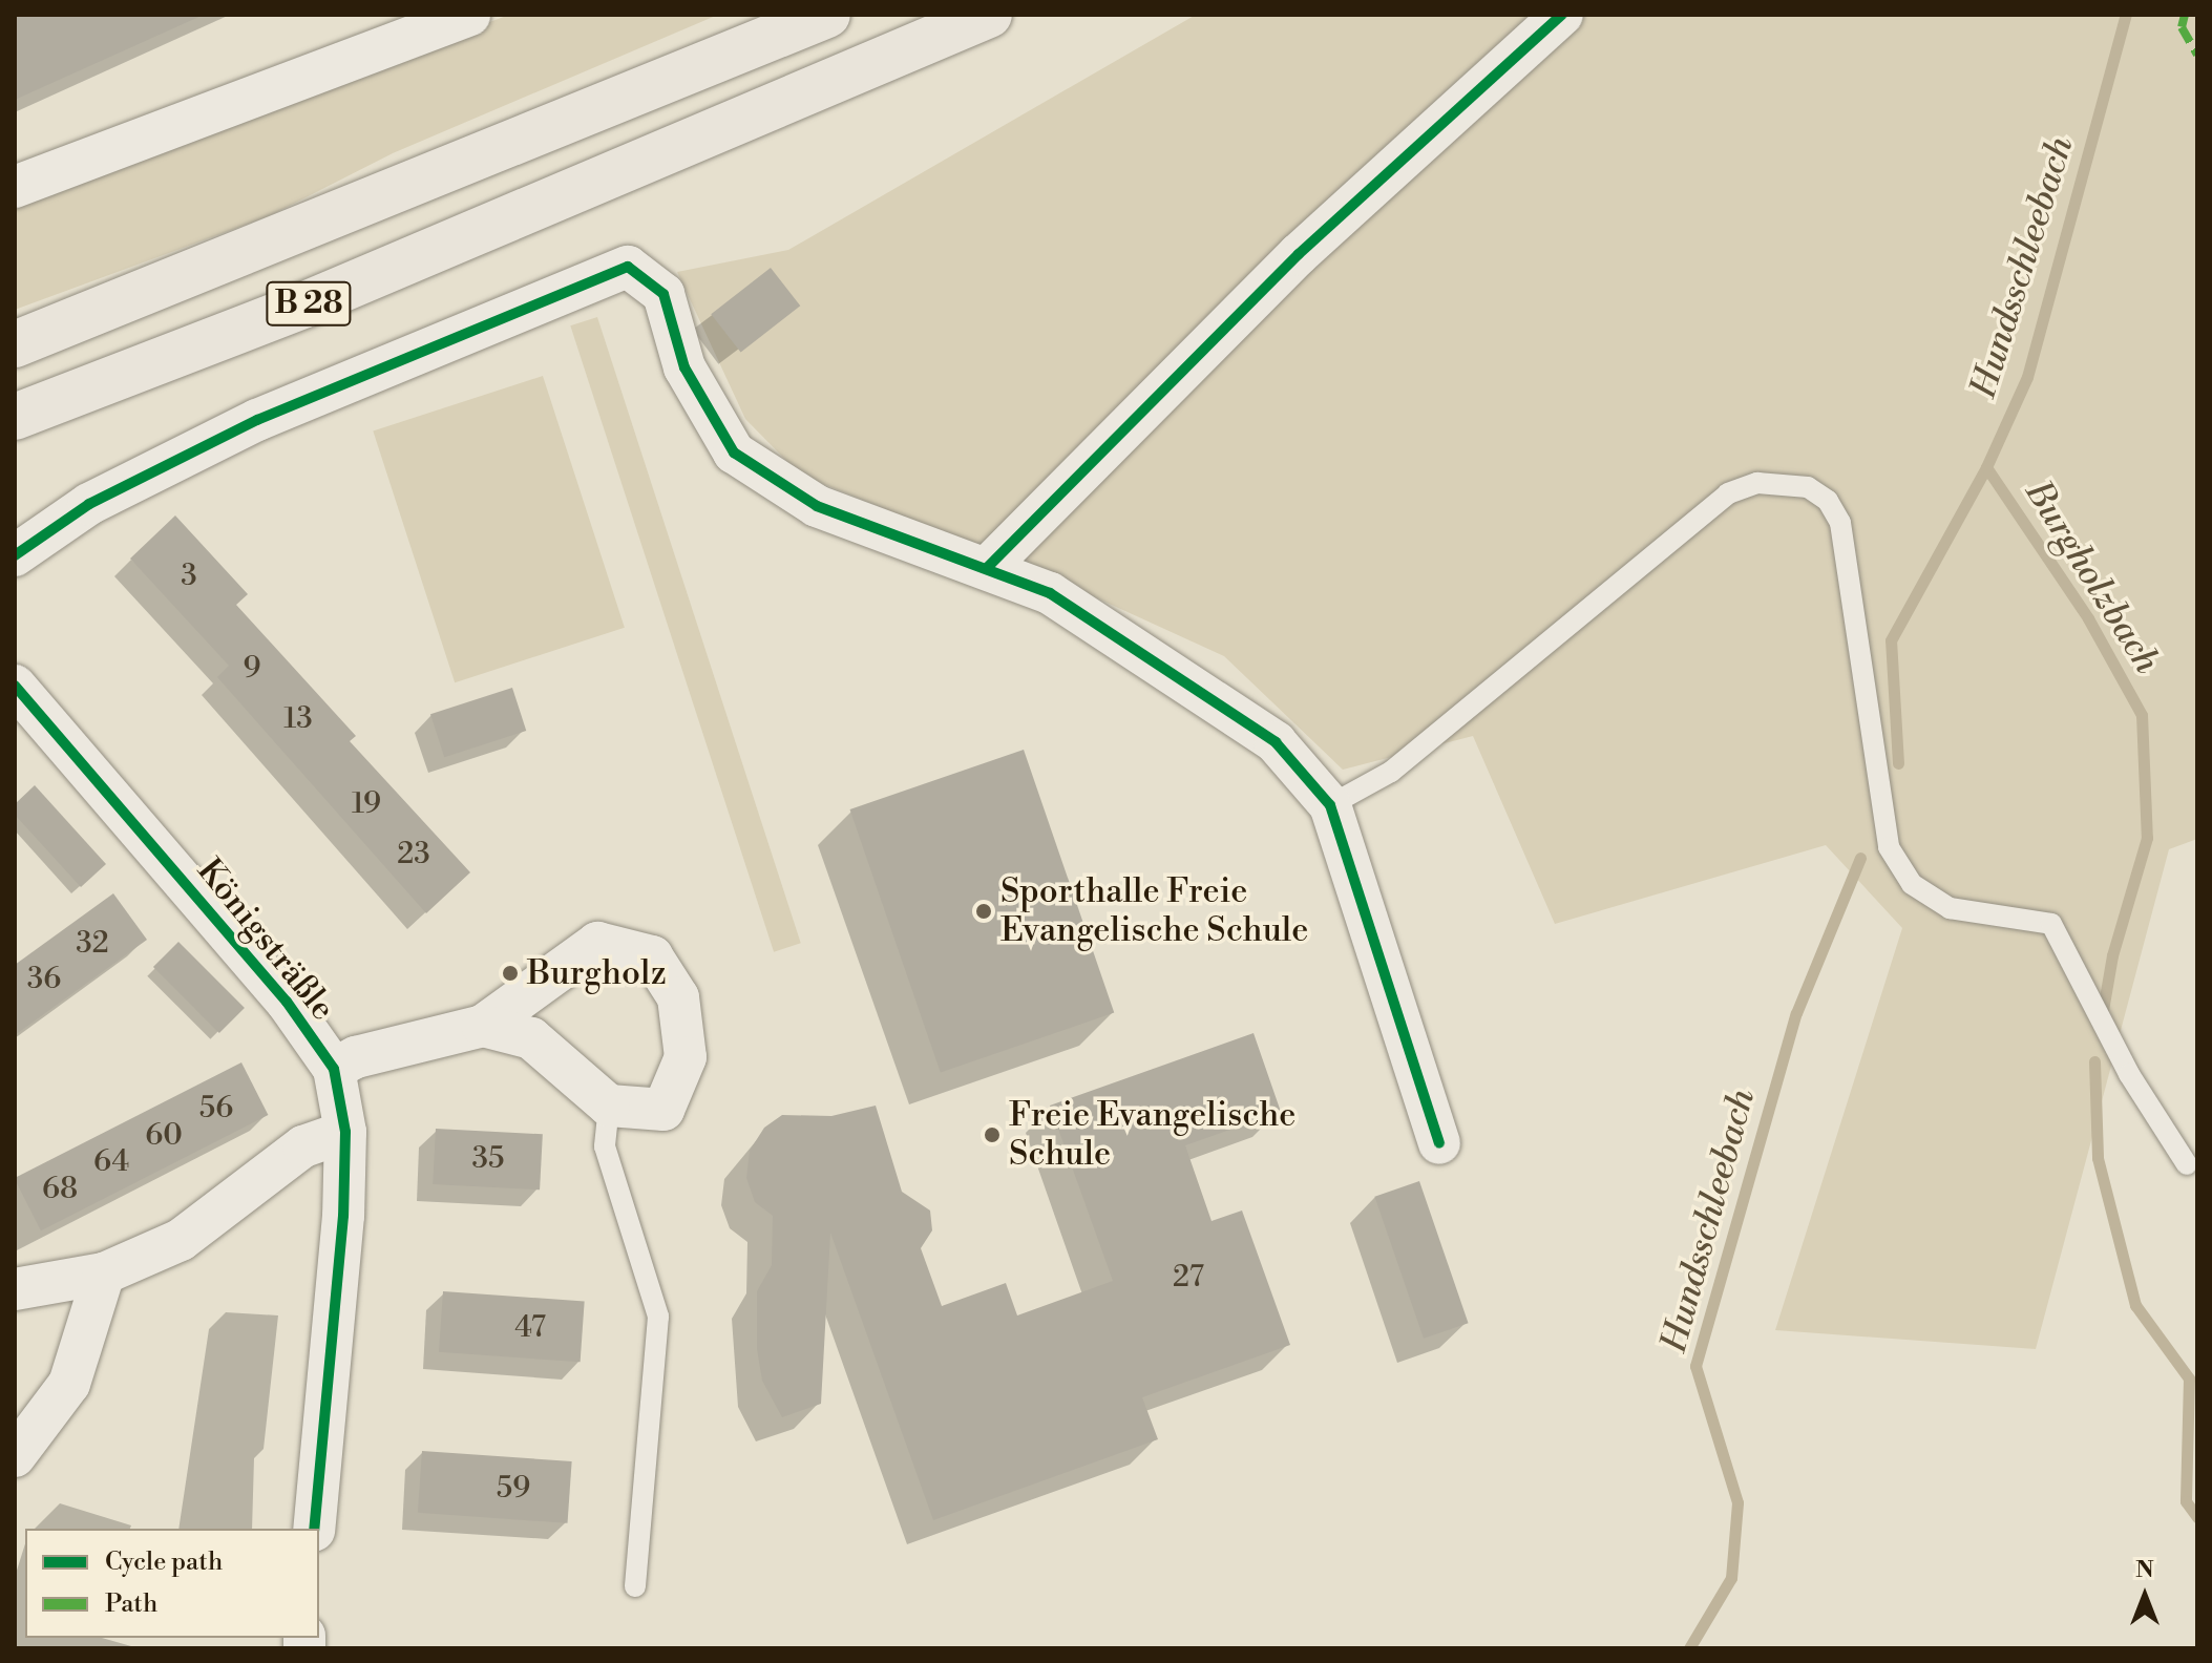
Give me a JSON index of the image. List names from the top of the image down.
{
  "streets": {
    "highway": ["B 28"],
    "street": ["Königsträßle"]
  },
  "water": ["Hundsschleebach", "Burgholzbach"],
  "places": ["Sporthalle Freie Evangelische Schule", "Burgholz", "Freie Evangelische Schule"],
  "house_numbers": [
    "3",
    "9",
    "13",
    "19",
    "23",
    "32",
    "36",
    "56",
    "60",
    "35",
    "64",
    "68",
    "27",
    "47",
    "59"
  ],
  "legend": ["Cycle path", "Path"],
  "north": "top"
}
